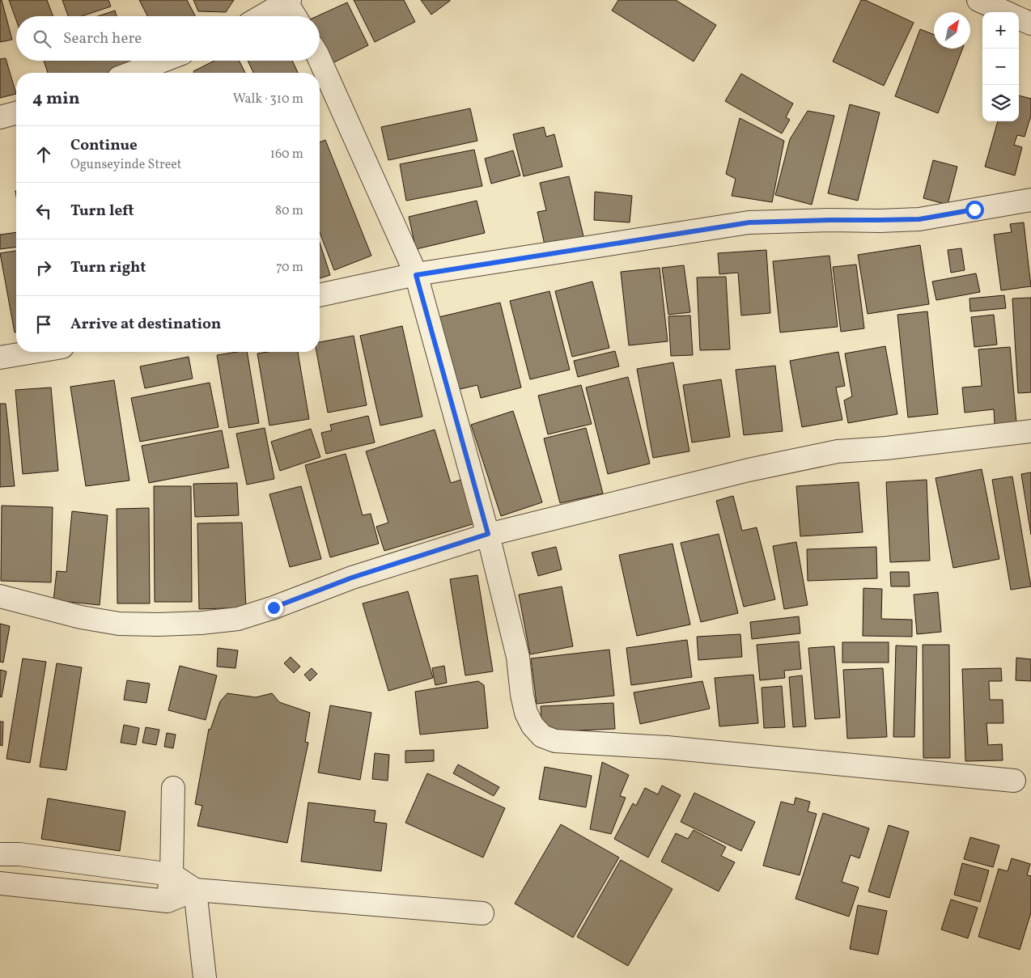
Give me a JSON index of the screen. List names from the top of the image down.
{
  "north": "top right",
  "page": {
    "map_buttons": ["+", "−"],
    "search": "Search here",
    "heading": ["4 min", "Walk · 310 m"],
    "list": [
      ["Continue", "Ogunseyinde Street", "160 m"],
      ["Turn left", "80 m"],
      ["Turn right", "70 m"],
      "Arrive at destination"
    ]
  }
}
